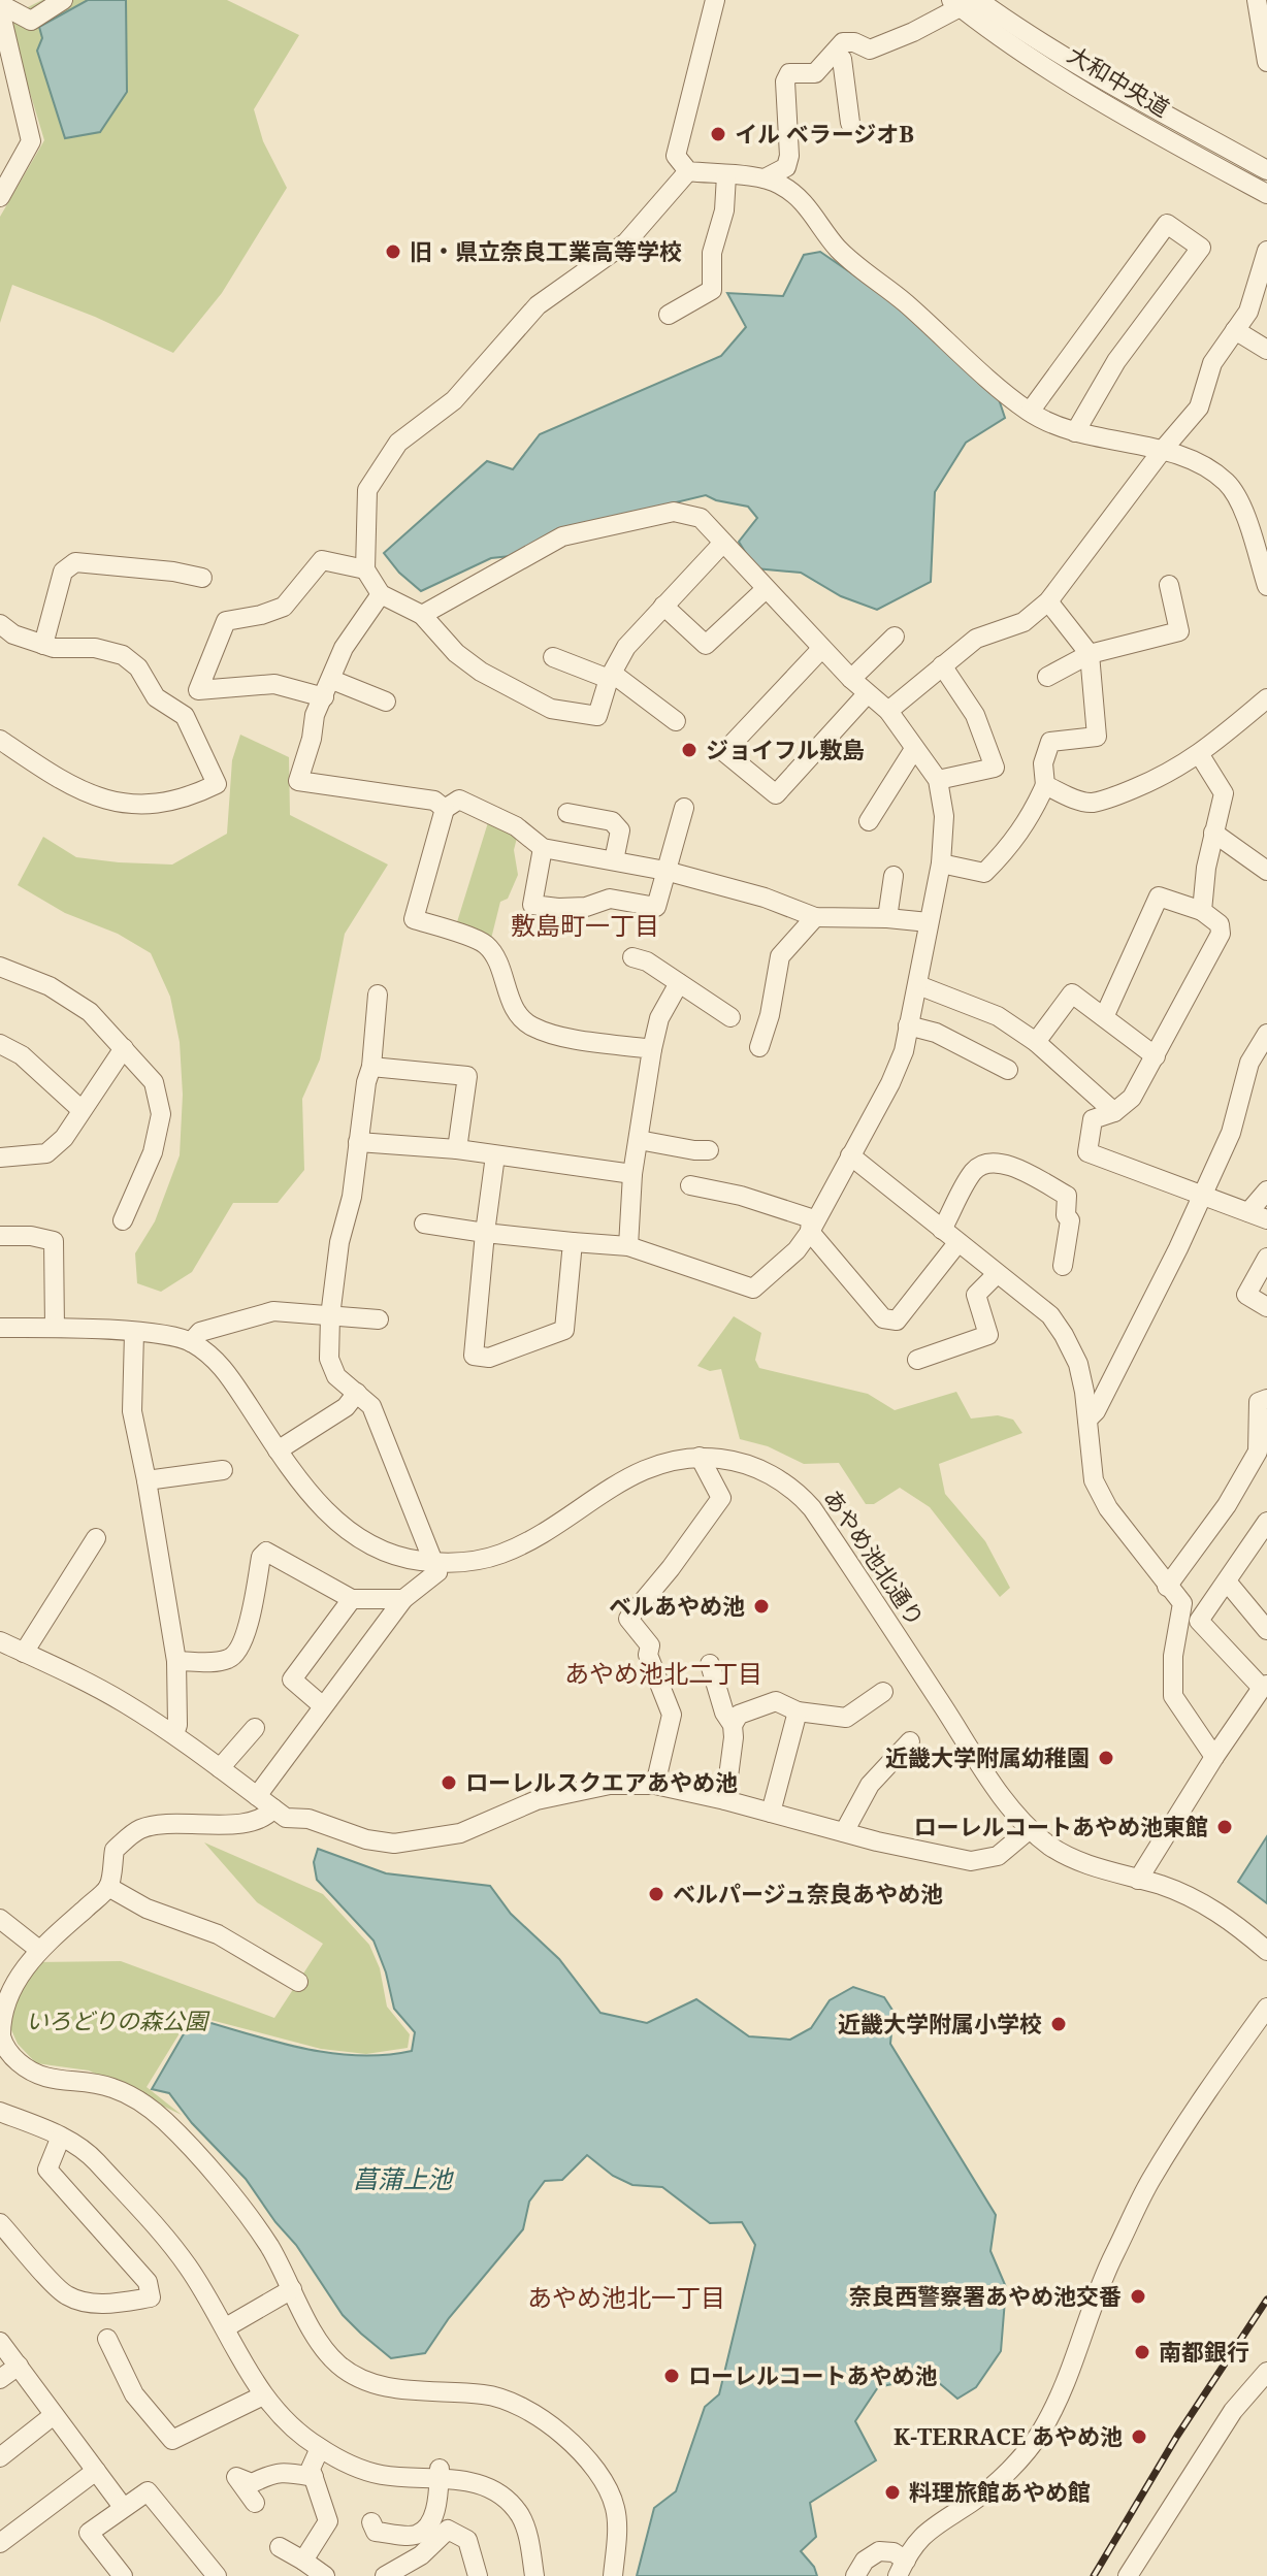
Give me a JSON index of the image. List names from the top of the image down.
{
  "streets": {
    "street": ["大和中央道", "あやめ池北通り"]
  },
  "districts": ["敷島町一丁目", "あやめ池北二丁目", "あやめ池北一丁目"],
  "water": ["菖蒲上池"],
  "parks": ["いろどりの森公園"],
  "places": [
    "イル ベラージオB",
    "旧・県立奈良工業高等学校",
    "ジョイフル敷島",
    "ベルあやめ池",
    "近畿大学附属幼稚園",
    "ローレルスクエアあやめ池",
    "ローレルコートあやめ池東館",
    "ベルパージュ奈良あやめ池",
    "近畿大学附属小学校",
    "奈良西警察署あやめ池交番",
    "南都銀行",
    "ローレルコートあやめ池",
    "K-TERRACE あやめ池",
    "料理旅館あやめ館"
  ]
}
